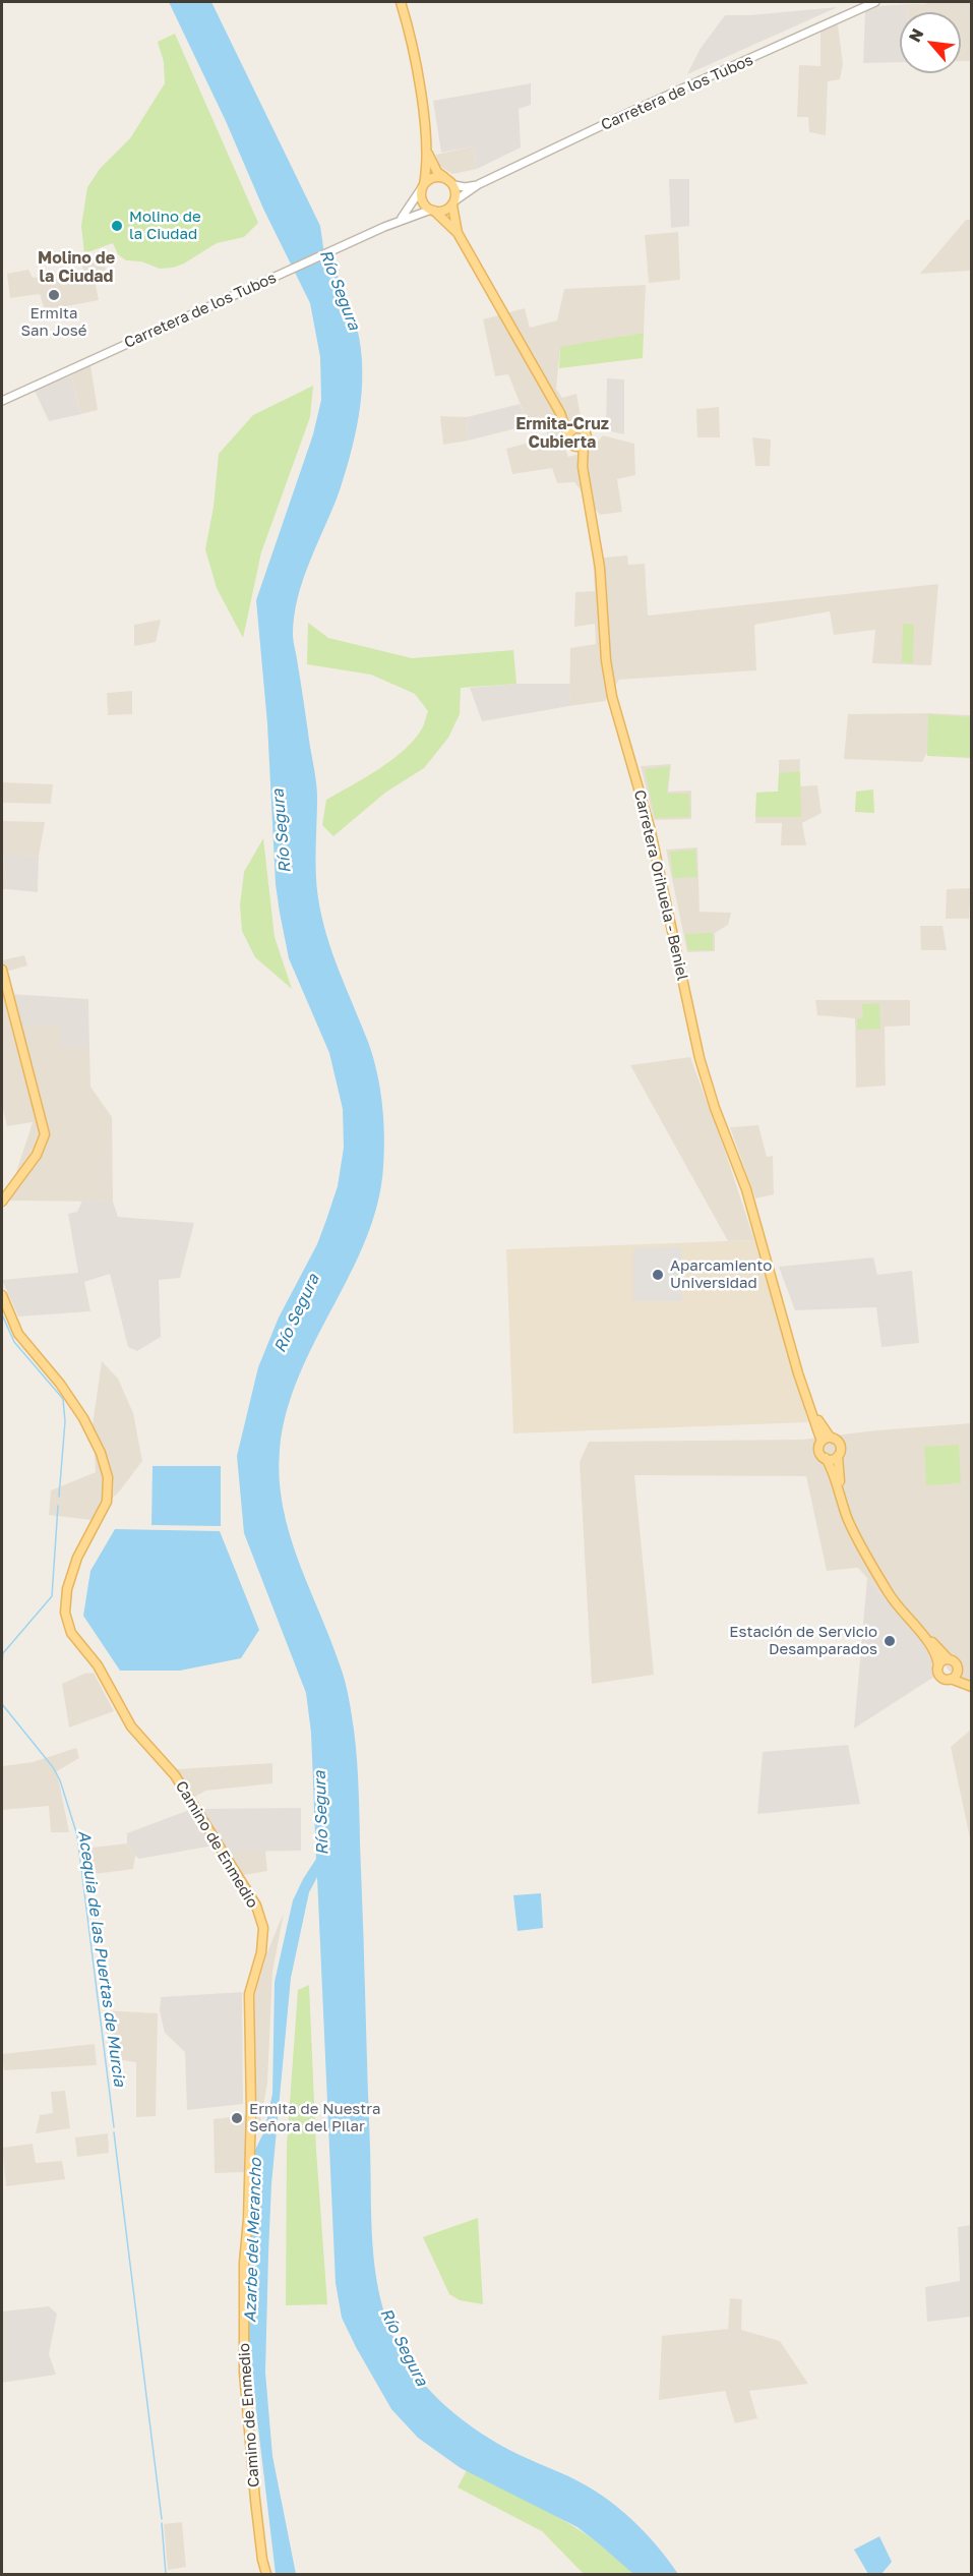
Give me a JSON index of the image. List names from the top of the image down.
{
  "streets": {
    "main road": ["Carretera Orihuela - Beniel", "Camino de Enmedio"],
    "street": ["Carretera de los Tubos"]
  },
  "districts": ["Molino de la Ciudad", "Ermita-Cruz Cubierta"],
  "water": ["Río Segura", "Acequia de las Puertas de Murcia", "Azarbe del Merancho"],
  "places": [
    "Molino de la Ciudad",
    "Ermita San José",
    "Aparcamiento Universidad",
    "Estación de Servicio Desamparados",
    "Ermita de Nuestra Señora del Pilar"
  ],
  "north": "top left"
}
